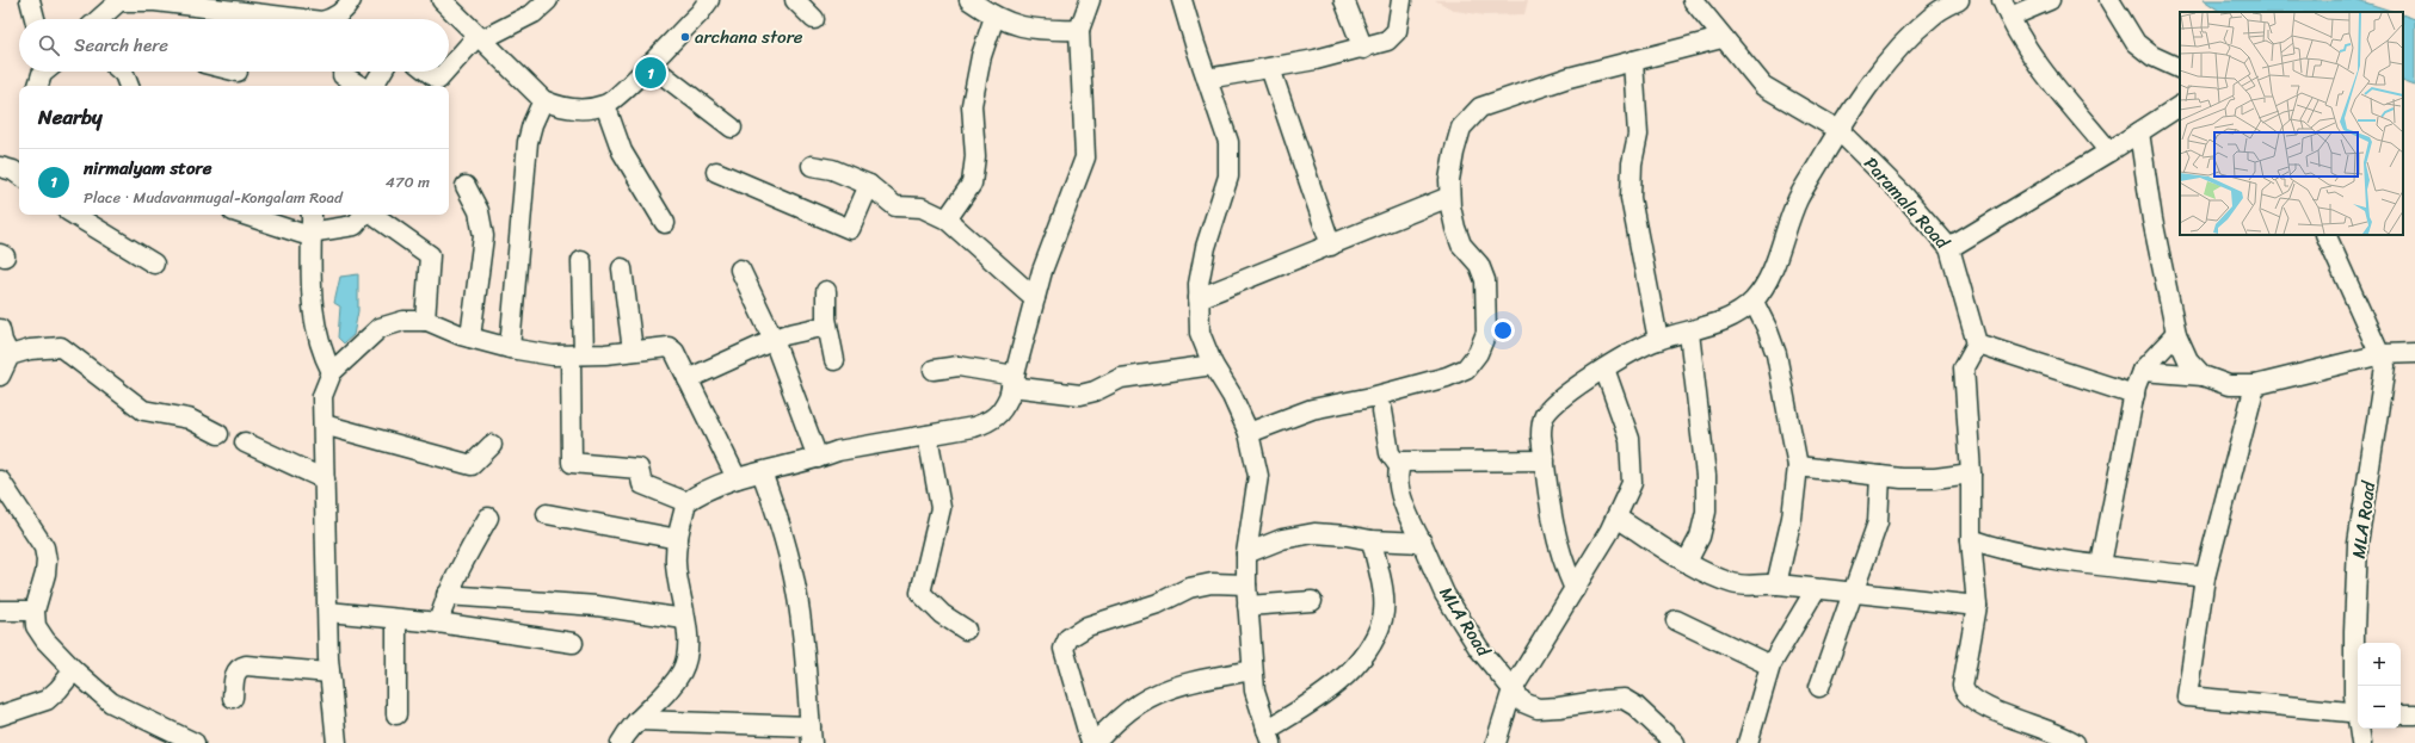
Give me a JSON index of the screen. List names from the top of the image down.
{
  "streets": {
    "street": ["Paramala Road", "MLA Road"]
  },
  "places": ["archana store"],
  "page": {
    "search": "Search here",
    "pins": "1",
    "heading": "Nearby",
    "list": [
      {
        "mark": "1",
        "name": "nirmalyam store",
        "note": "Place · Mudavanmugal-Kongalam Road",
        "value": "470 m"
      }
    ],
    "map_buttons": ["+", "−"]
  }
}
